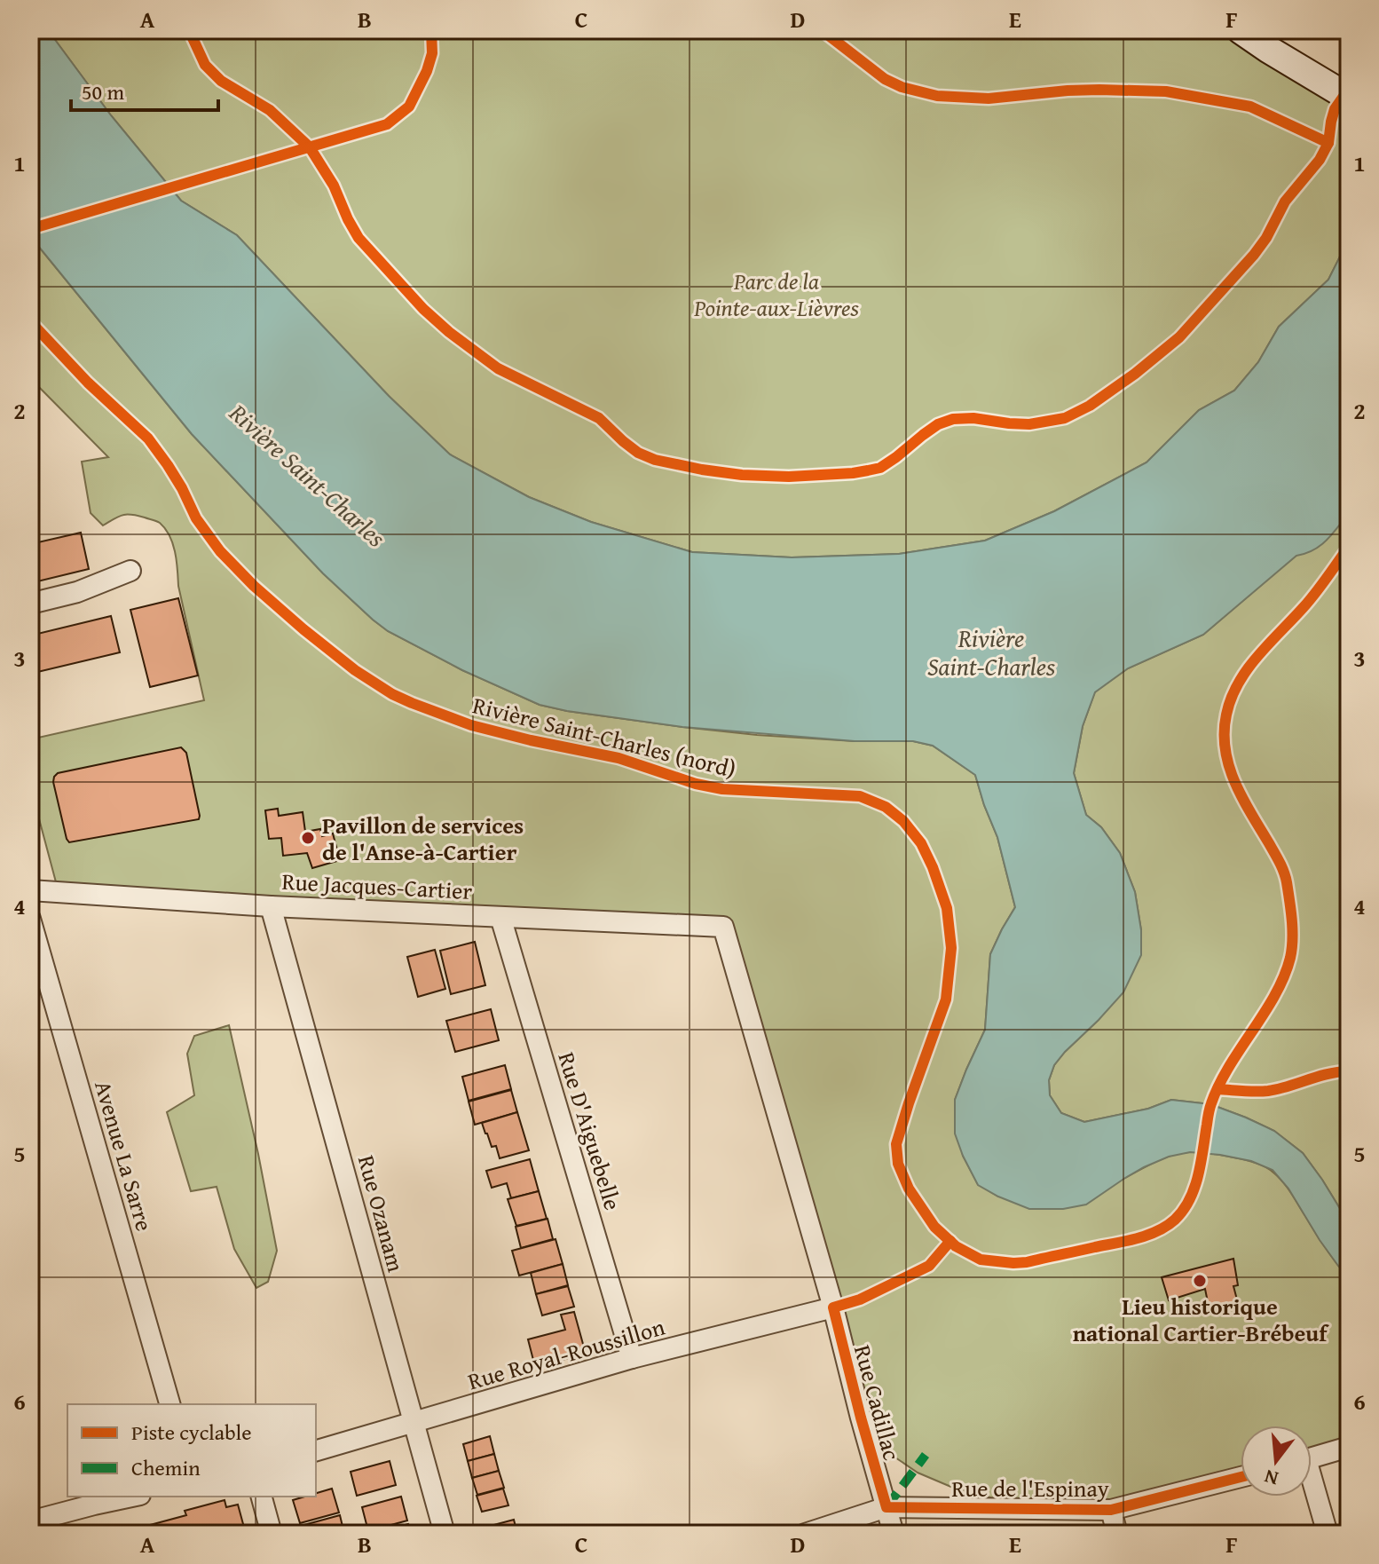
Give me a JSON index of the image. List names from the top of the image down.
{
  "streets": {
    "street": [
      "Rue Jacques-Cartier",
      "Rue D'Aiguebelle",
      "Avenue La Sarre",
      "Rue Ozanam",
      "Rue Royal-Roussillon",
      "Rue Cadillac",
      "Rue de l'Espinay"
    ],
    "cycle path": ["Rivière Saint-Charles (nord)"]
  },
  "crossings": [
    ["Rue Jacques-Cartier", "Rue D'Aiguebelle"],
    ["Rue Jacques-Cartier", "Rue Ozanam"],
    ["Rue Jacques-Cartier", "Rue Cadillac"],
    ["Rue D'Aiguebelle", "Rue Royal-Roussillon"],
    ["Rue Ozanam", "Rue Royal-Roussillon"],
    ["Rue Royal-Roussillon", "Rue Cadillac"],
    ["Rue Cadillac", "Rue de l'Espinay"]
  ],
  "water": ["Rivière Saint-Charles"],
  "parks": ["Parc de la Pointe-aux-Lièvres"],
  "places": ["Pavillon de services de l'Anse-à-Cartier", "Lieu historique national Cartier-Brébeuf"],
  "legend": ["Piste cyclable", "Chemin"],
  "scale_bar": "50 m",
  "north": "bottom",
  "grid": {
    "columns": [
      "A",
      "B",
      "C",
      "D",
      "E",
      "F"
    ],
    "rows": [
      "1",
      "2",
      "3",
      "4",
      "5",
      "6"
    ]
  }
}
